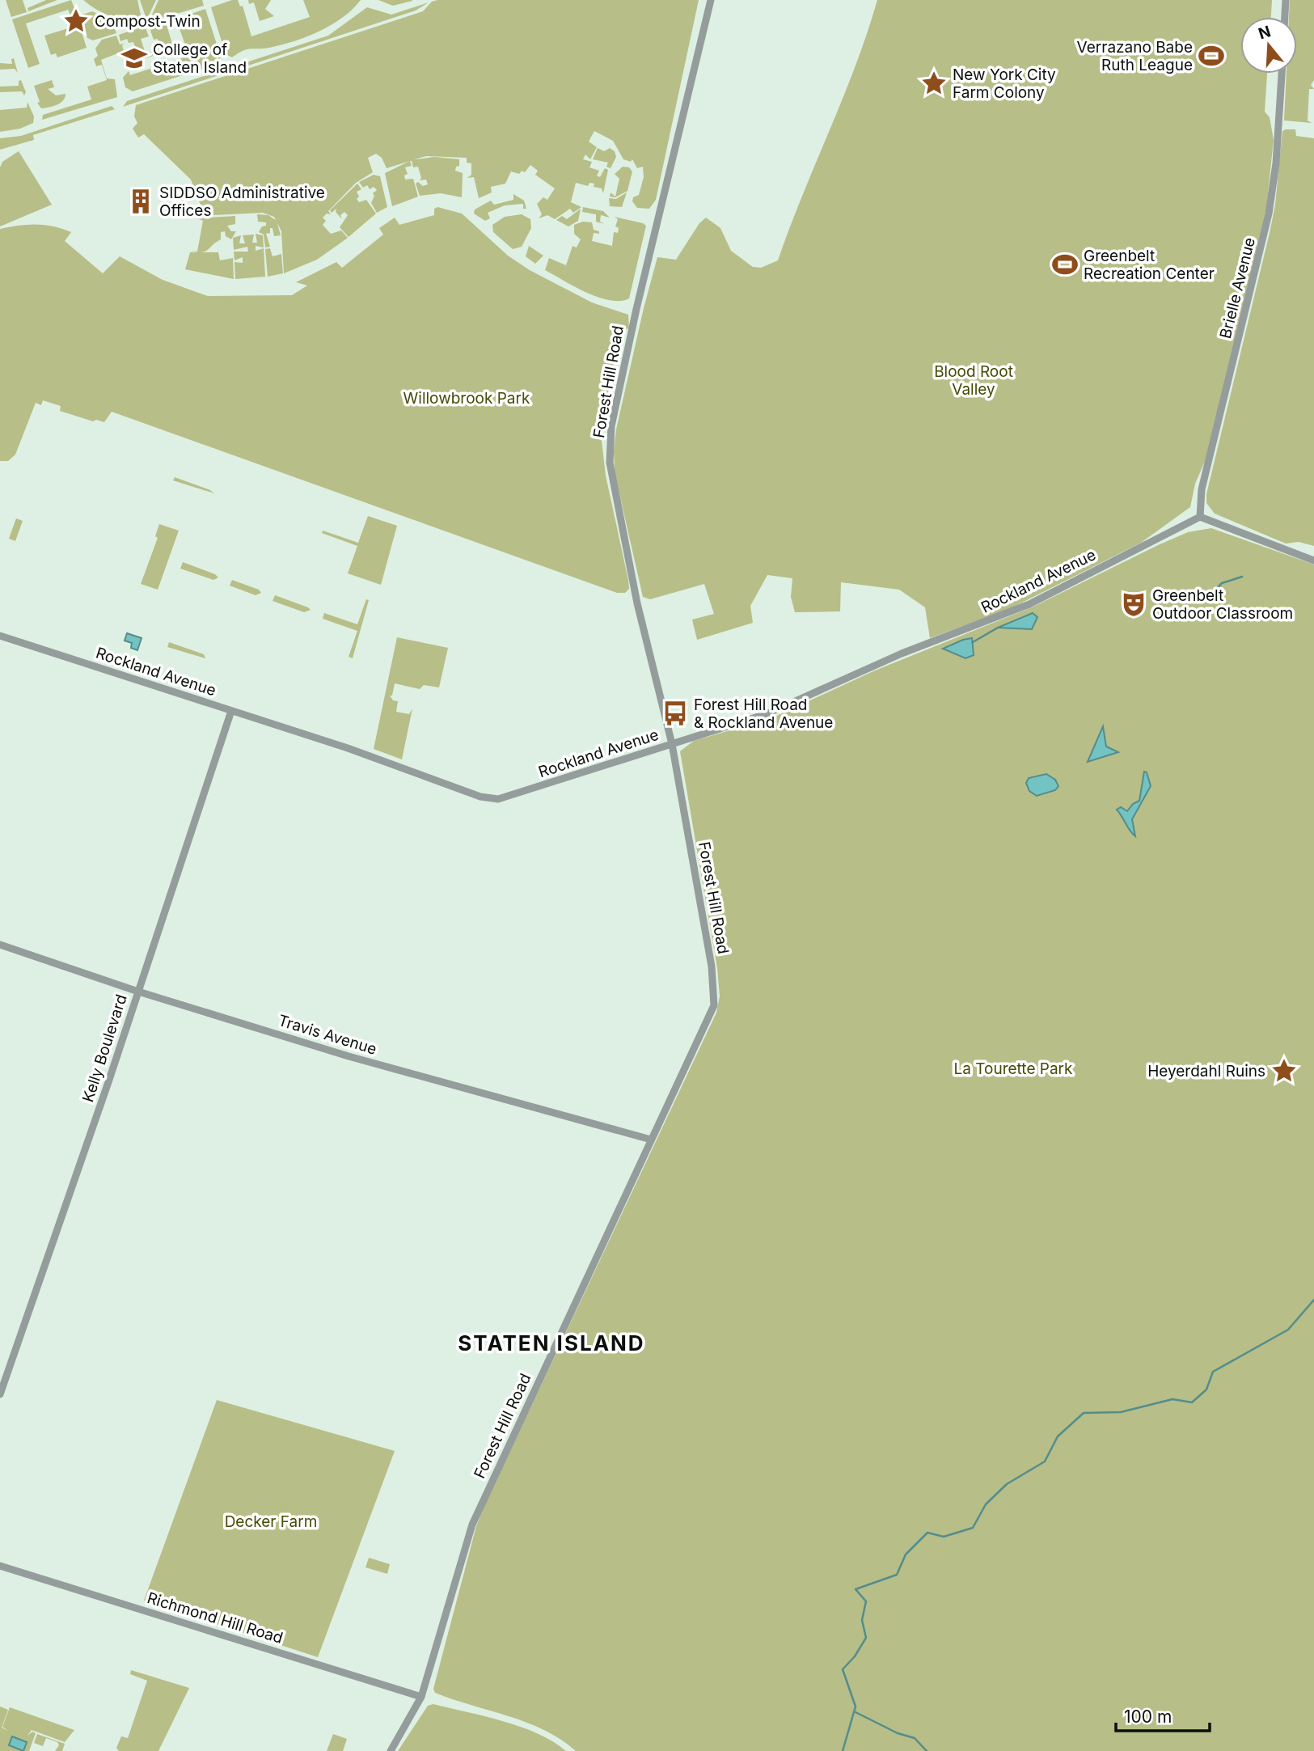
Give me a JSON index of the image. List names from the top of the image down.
{
  "streets": {
    "street": [
      "Brielle Avenue",
      "Forest Hill Road",
      "Rockland Avenue",
      "Travis Avenue",
      "Kelly Boulevard",
      "Richmond Hill Road"
    ]
  },
  "crossings": [
    ["Brielle Avenue", "Rockland Avenue"],
    ["Forest Hill Road", "Rockland Avenue"],
    ["Forest Hill Road", "Travis Avenue"],
    ["Forest Hill Road", "Richmond Hill Road"],
    ["Rockland Avenue", "Kelly Boulevard"],
    ["Travis Avenue", "Kelly Boulevard"]
  ],
  "districts": ["STATEN ISLAND"],
  "parks": [
    "Blood Root Valley",
    "Willowbrook Park",
    "La Tourette Park",
    "Decker Farm"
  ],
  "places": {
    "place": ["Compost-Twin", "New York City Farm Colony", "Heyerdahl Ruins"],
    "sports": ["Verrazano Babe Ruth League", "Greenbelt Recreation Center"],
    "school or university": ["College of Staten Island"],
    "building": ["SIDDSO Administrative Offices"],
    "theatre": ["Greenbelt Outdoor Classroom"],
    "bus stop": ["Forest Hill Road & Rockland Avenue"]
  },
  "scale_bar": "100 m",
  "north": "top"
}
